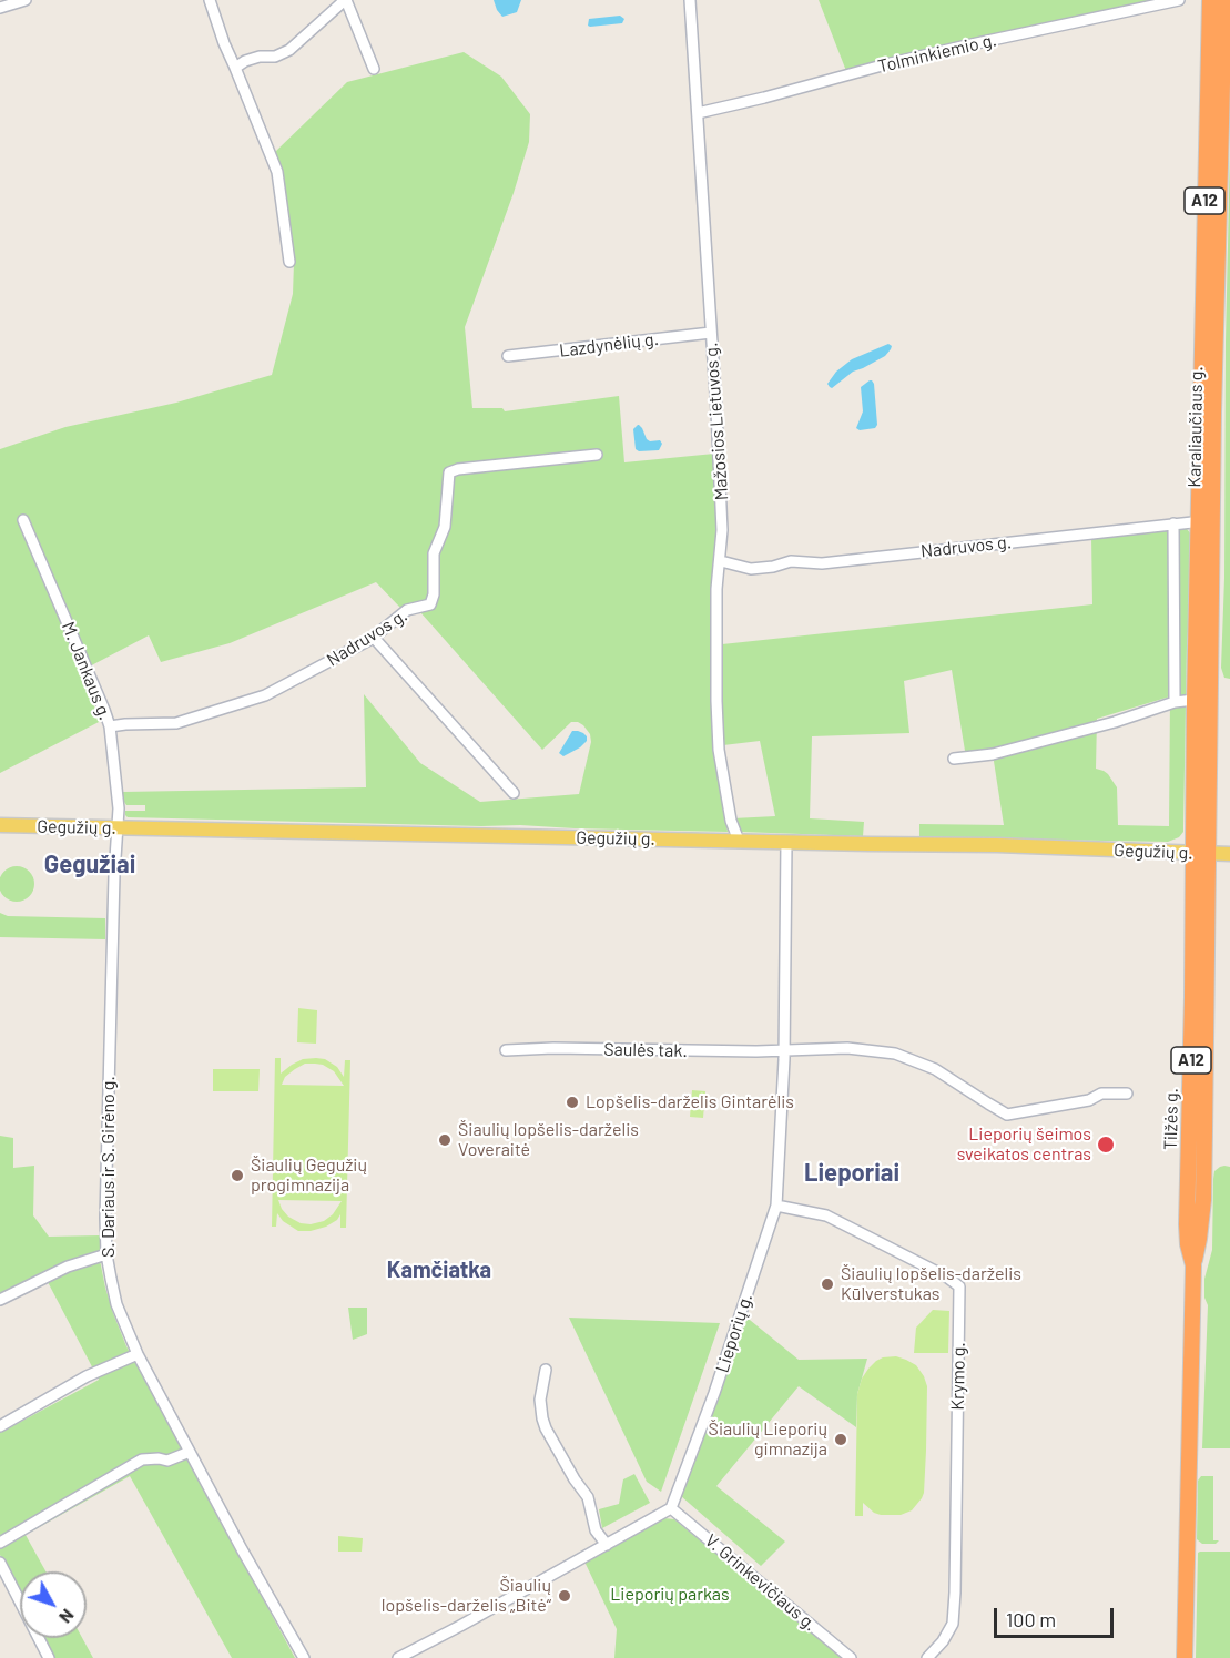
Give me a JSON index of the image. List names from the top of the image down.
{
  "streets": {
    "highway": ["A12", "Karaliaučiaus g.", "Tilžės g."],
    "main road": ["Gegužių g."],
    "street": [
      "Tolminkiemio g.",
      "Lazdynėlių g.",
      "Mažosios Lietuvos g.",
      "Nadruvos g.",
      "M. Jankaus g.",
      "Saulės tak.",
      "S. Dariaus ir S. Girėno g.",
      "Lieporių g.",
      "Krymo g.",
      "V. Grinkevičiaus g."
    ]
  },
  "crossings": [
    ["Tolminkiemio g.", "Mažosios Lietuvos g."],
    ["Lazdynėlių g.", "Mažosios Lietuvos g."],
    ["Mažosios Lietuvos g.", "Nadruvos g."],
    ["Mažosios Lietuvos g.", "Gegužių g."],
    ["Karaliaučiaus g.", "Nadruvos g."],
    ["Karaliaučiaus g.", "Gegužių g."],
    ["Karaliaučiaus g.", "Tilžės g."],
    ["Nadruvos g.", "M. Jankaus g."],
    ["M. Jankaus g.", "Gegužių g."],
    ["M. Jankaus g.", "S. Dariaus ir S. Girėno g."],
    ["Gegužių g.", "Tilžės g."],
    ["Gegužių g.", "S. Dariaus ir S. Girėno g."],
    ["Gegužių g.", "Lieporių g."],
    ["Saulės tak.", "Lieporių g."],
    ["Lieporių g.", "Krymo g."],
    ["Lieporių g.", "V. Grinkevičiaus g."]
  ],
  "districts": ["Gegužiai", "Lieporiai", "Kamčiatka"],
  "parks": ["Lieporių parkas"],
  "places": [
    "Lopšelis-darželis Gintarėlis",
    "Šiaulių lopšelis-darželis Voveraitė",
    "Lieporių šeimos sveikatos centras",
    "Šiaulių Gegužių progimnazija",
    "Šiaulių lopšelis-darželis Kūlverstukas",
    "Šiaulių Lieporių gimnazija",
    "Šiaulių lopšelis-darželis „Bitė“"
  ],
  "scale_bar": "100 m",
  "north": "bottom right"
}
